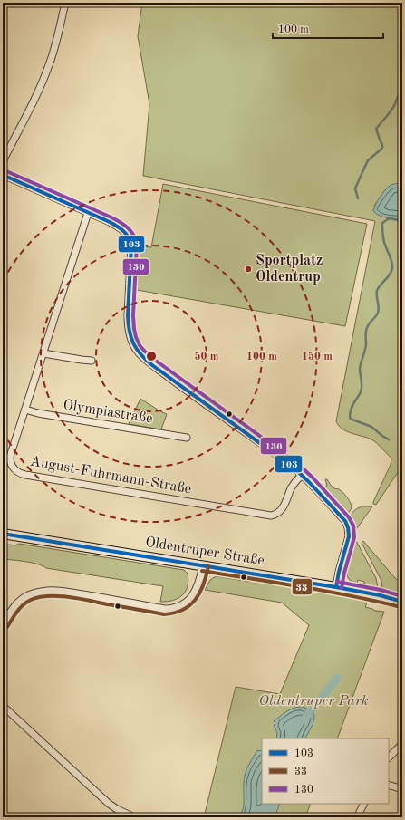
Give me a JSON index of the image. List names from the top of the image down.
{
  "streets": {
    "street": ["Olympiastraße", "August-Fuhrmann-Straße", "Oldentruper Straße"]
  },
  "crossings": [
    ["Olympiastraße", "August-Fuhrmann-Straße"]
  ],
  "parks": ["Oldentruper Park"],
  "places": ["Sportplatz Oldentrup"],
  "lines": ["transit line 130", "transit line 103", "transit line 33"],
  "legend": ["103", "33", "130"],
  "scale_bar": "100 m",
  "rings": ["50 m", "100 m", "150 m"]
}
